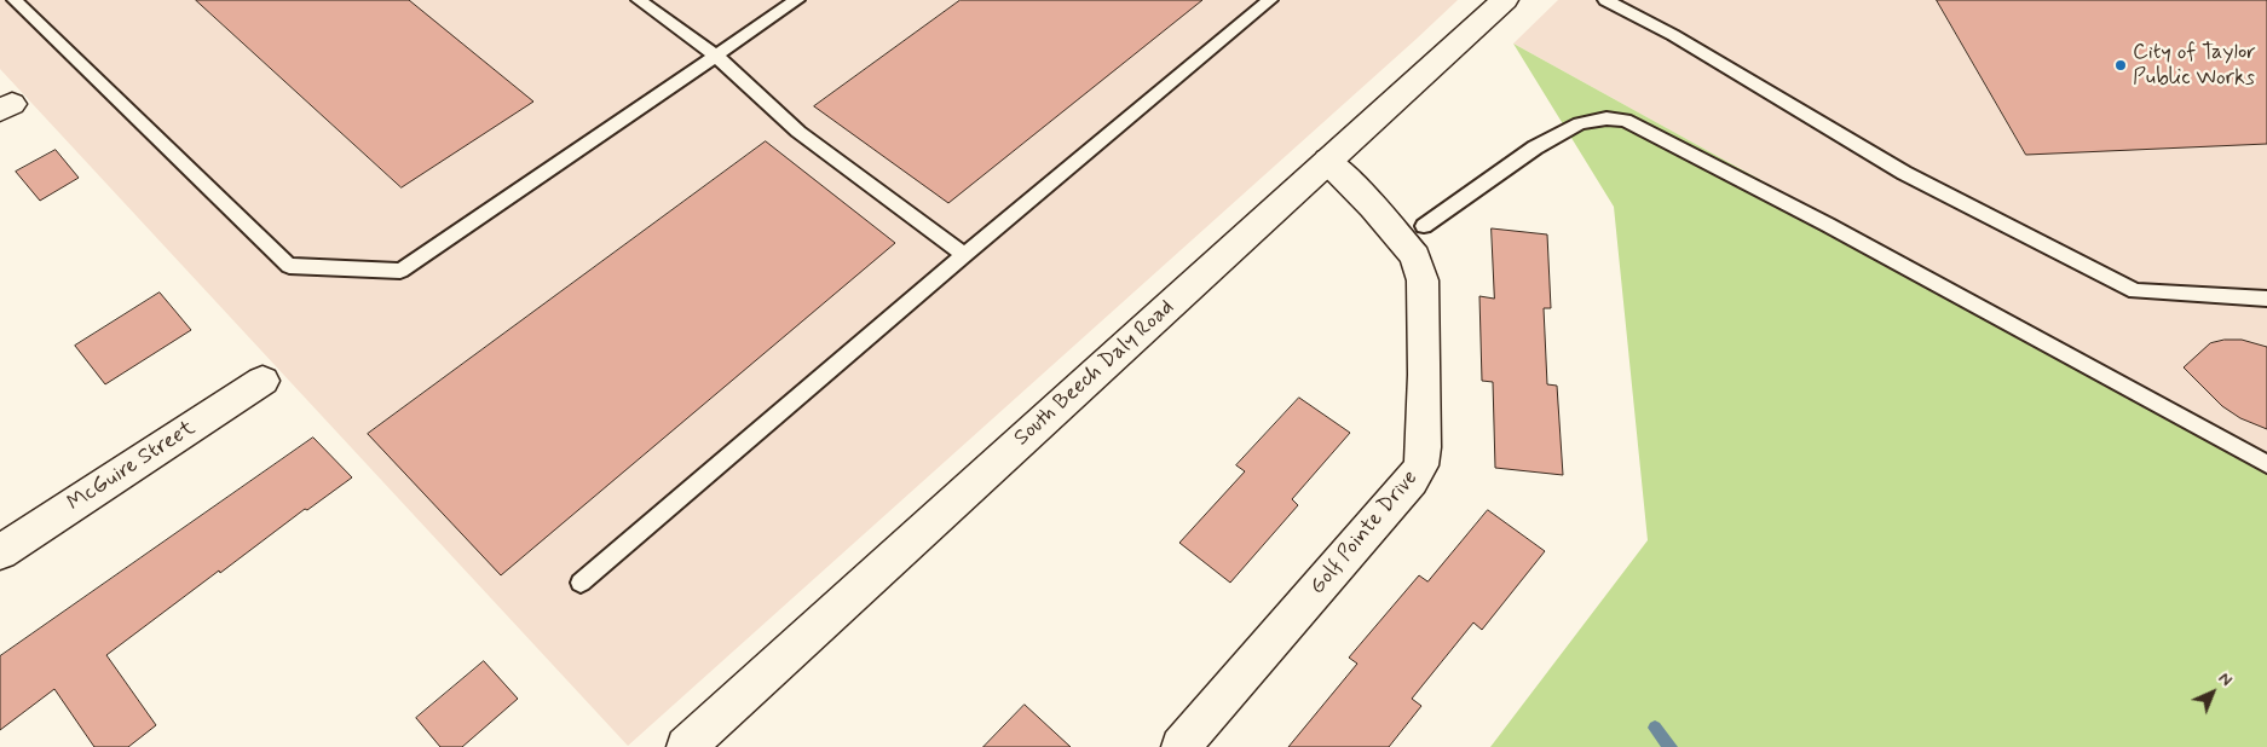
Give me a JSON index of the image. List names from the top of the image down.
{
  "streets": {
    "street": ["South Beech Daly Road", "McGuire Street", "Golf Pointe Drive"]
  },
  "crossings": [
    ["South Beech Daly Road", "Golf Pointe Drive"]
  ],
  "places": ["City of Taylor Public Works"],
  "north": "top right"
}
